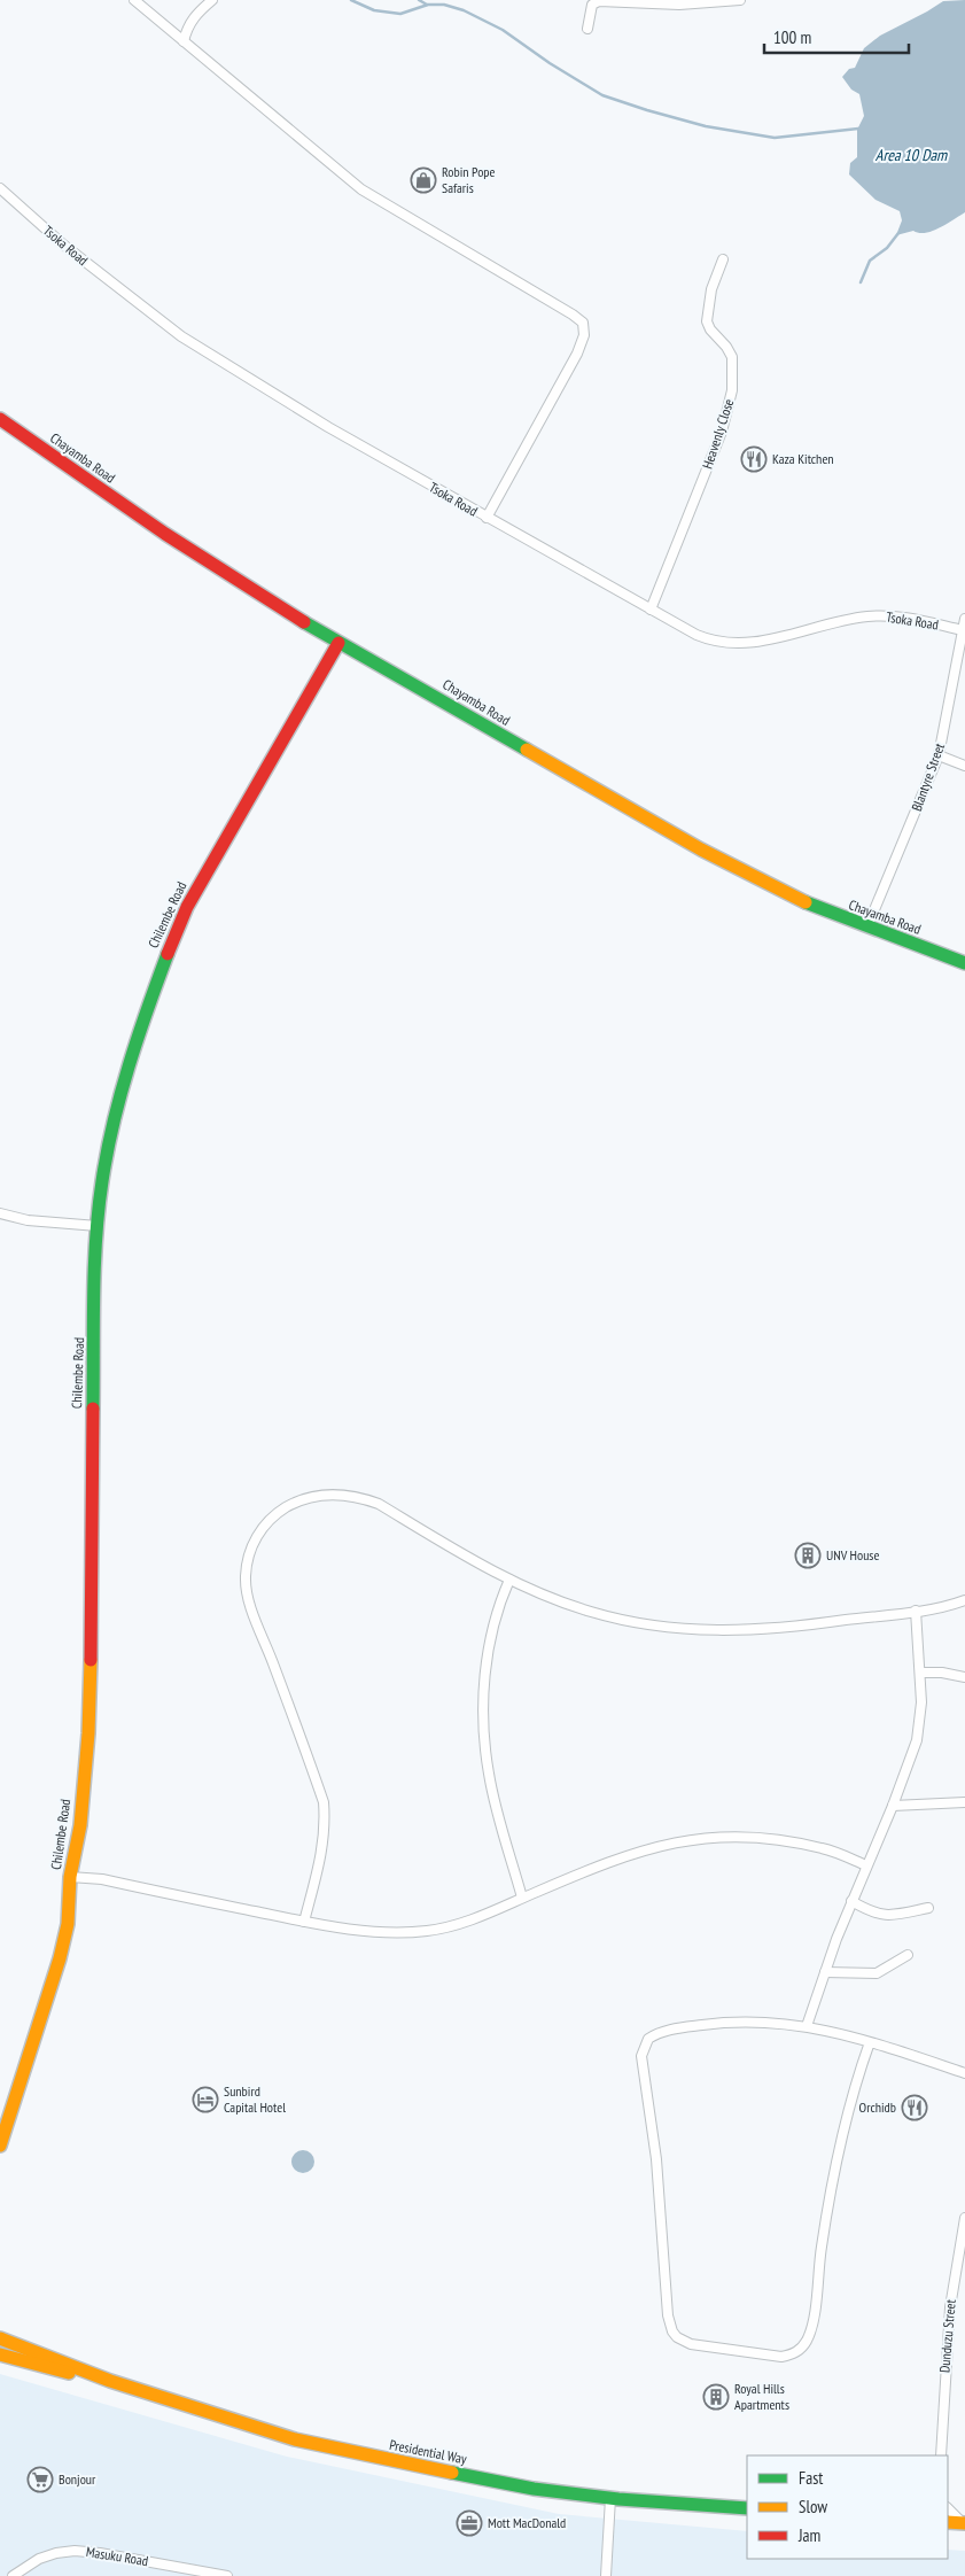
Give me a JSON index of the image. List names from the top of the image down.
{
  "streets": {
    "main road": ["Chayamba Road", "Chilembe Road", "Presidential Way"],
    "street": [
      "Tsoka Road",
      "Heavenly Close",
      "Blantyre Street",
      "Dunduzu Street",
      "Masuku Road"
    ]
  },
  "crossings": [
    ["Tsoka Road", "Heavenly Close"],
    ["Tsoka Road", "Blantyre Street"],
    ["Chayamba Road", "Blantyre Street"],
    ["Chayamba Road", "Chilembe Road"]
  ],
  "water": ["Area 10 Dam"],
  "places": {
    "shop": ["Robin Pope Safaris"],
    "restaurant": ["Kaza Kitchen", "Orchidb"],
    "building": ["UNV House", "Royal Hills Apartments"],
    "hotel": ["Sunbird Capital Hotel"],
    "supermarket": ["Bonjour"],
    "office": ["Mott MacDonald"]
  },
  "legend": ["Fast", "Slow", "Jam"],
  "scale_bar": "100 m"
}
